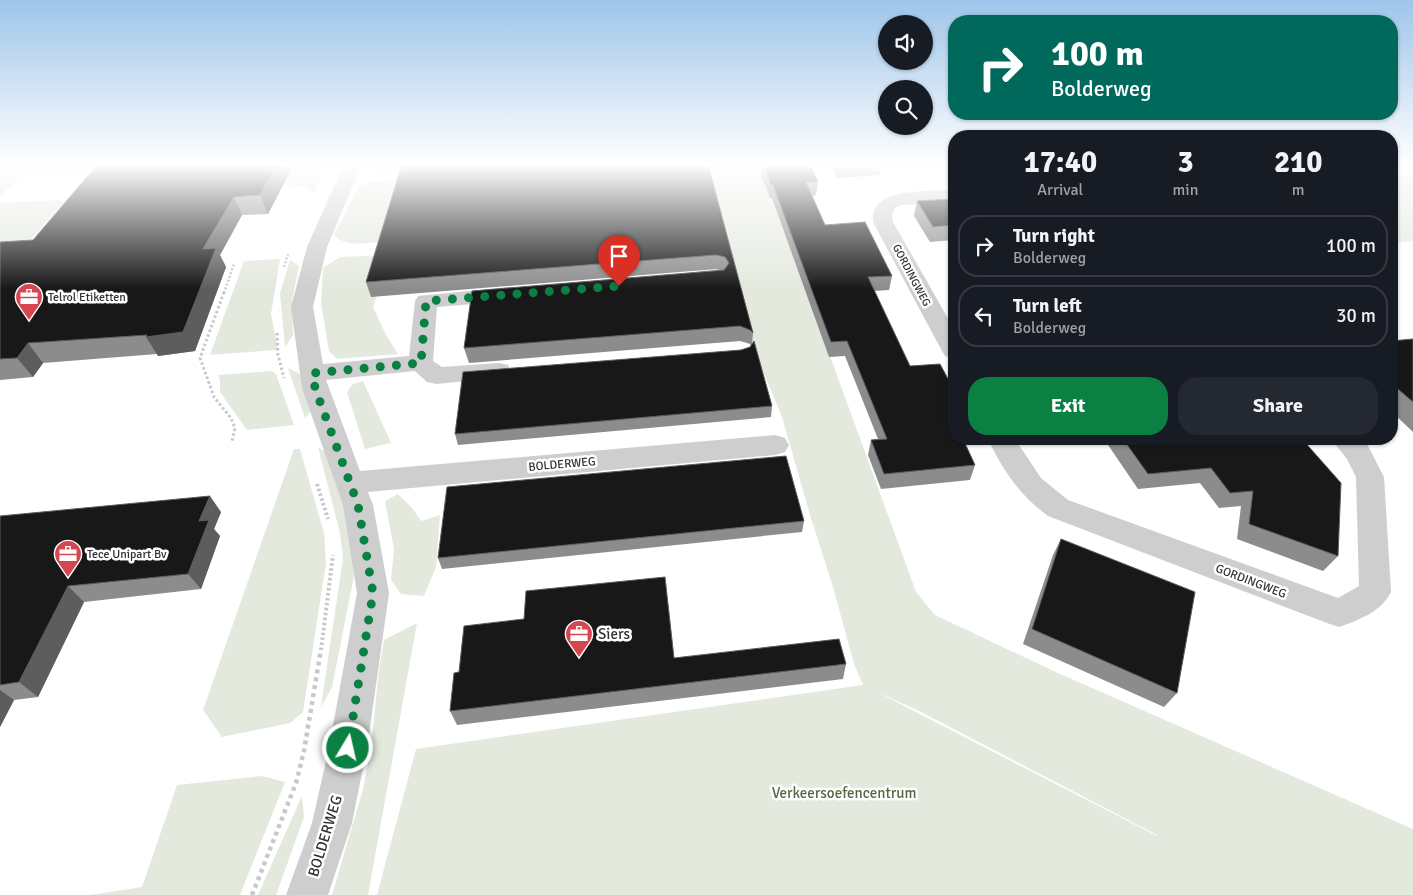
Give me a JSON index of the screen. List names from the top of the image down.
{
  "streets": {
    "street": ["GORDINGWEG", "BOLDERWEG"]
  },
  "parks": ["Verkeersoefencentrum"],
  "places": {
    "office": ["Telrol Etiketten", "Tece Unipart Bv", "Siers"]
  },
  "page": {
    "turn": ["100 m", "Bolderweg"],
    "eta": [
      "17:40",
      "Arrival",
      "3",
      "min",
      "210",
      "m"
    ],
    "list": [
      {
        "name": "Turn right",
        "note": "Bolderweg",
        "value": "100 m"
      },
      {
        "name": "Turn left",
        "note": "Bolderweg",
        "value": "30 m"
      }
    ],
    "buttons": ["Exit", "Share"]
  }
}
